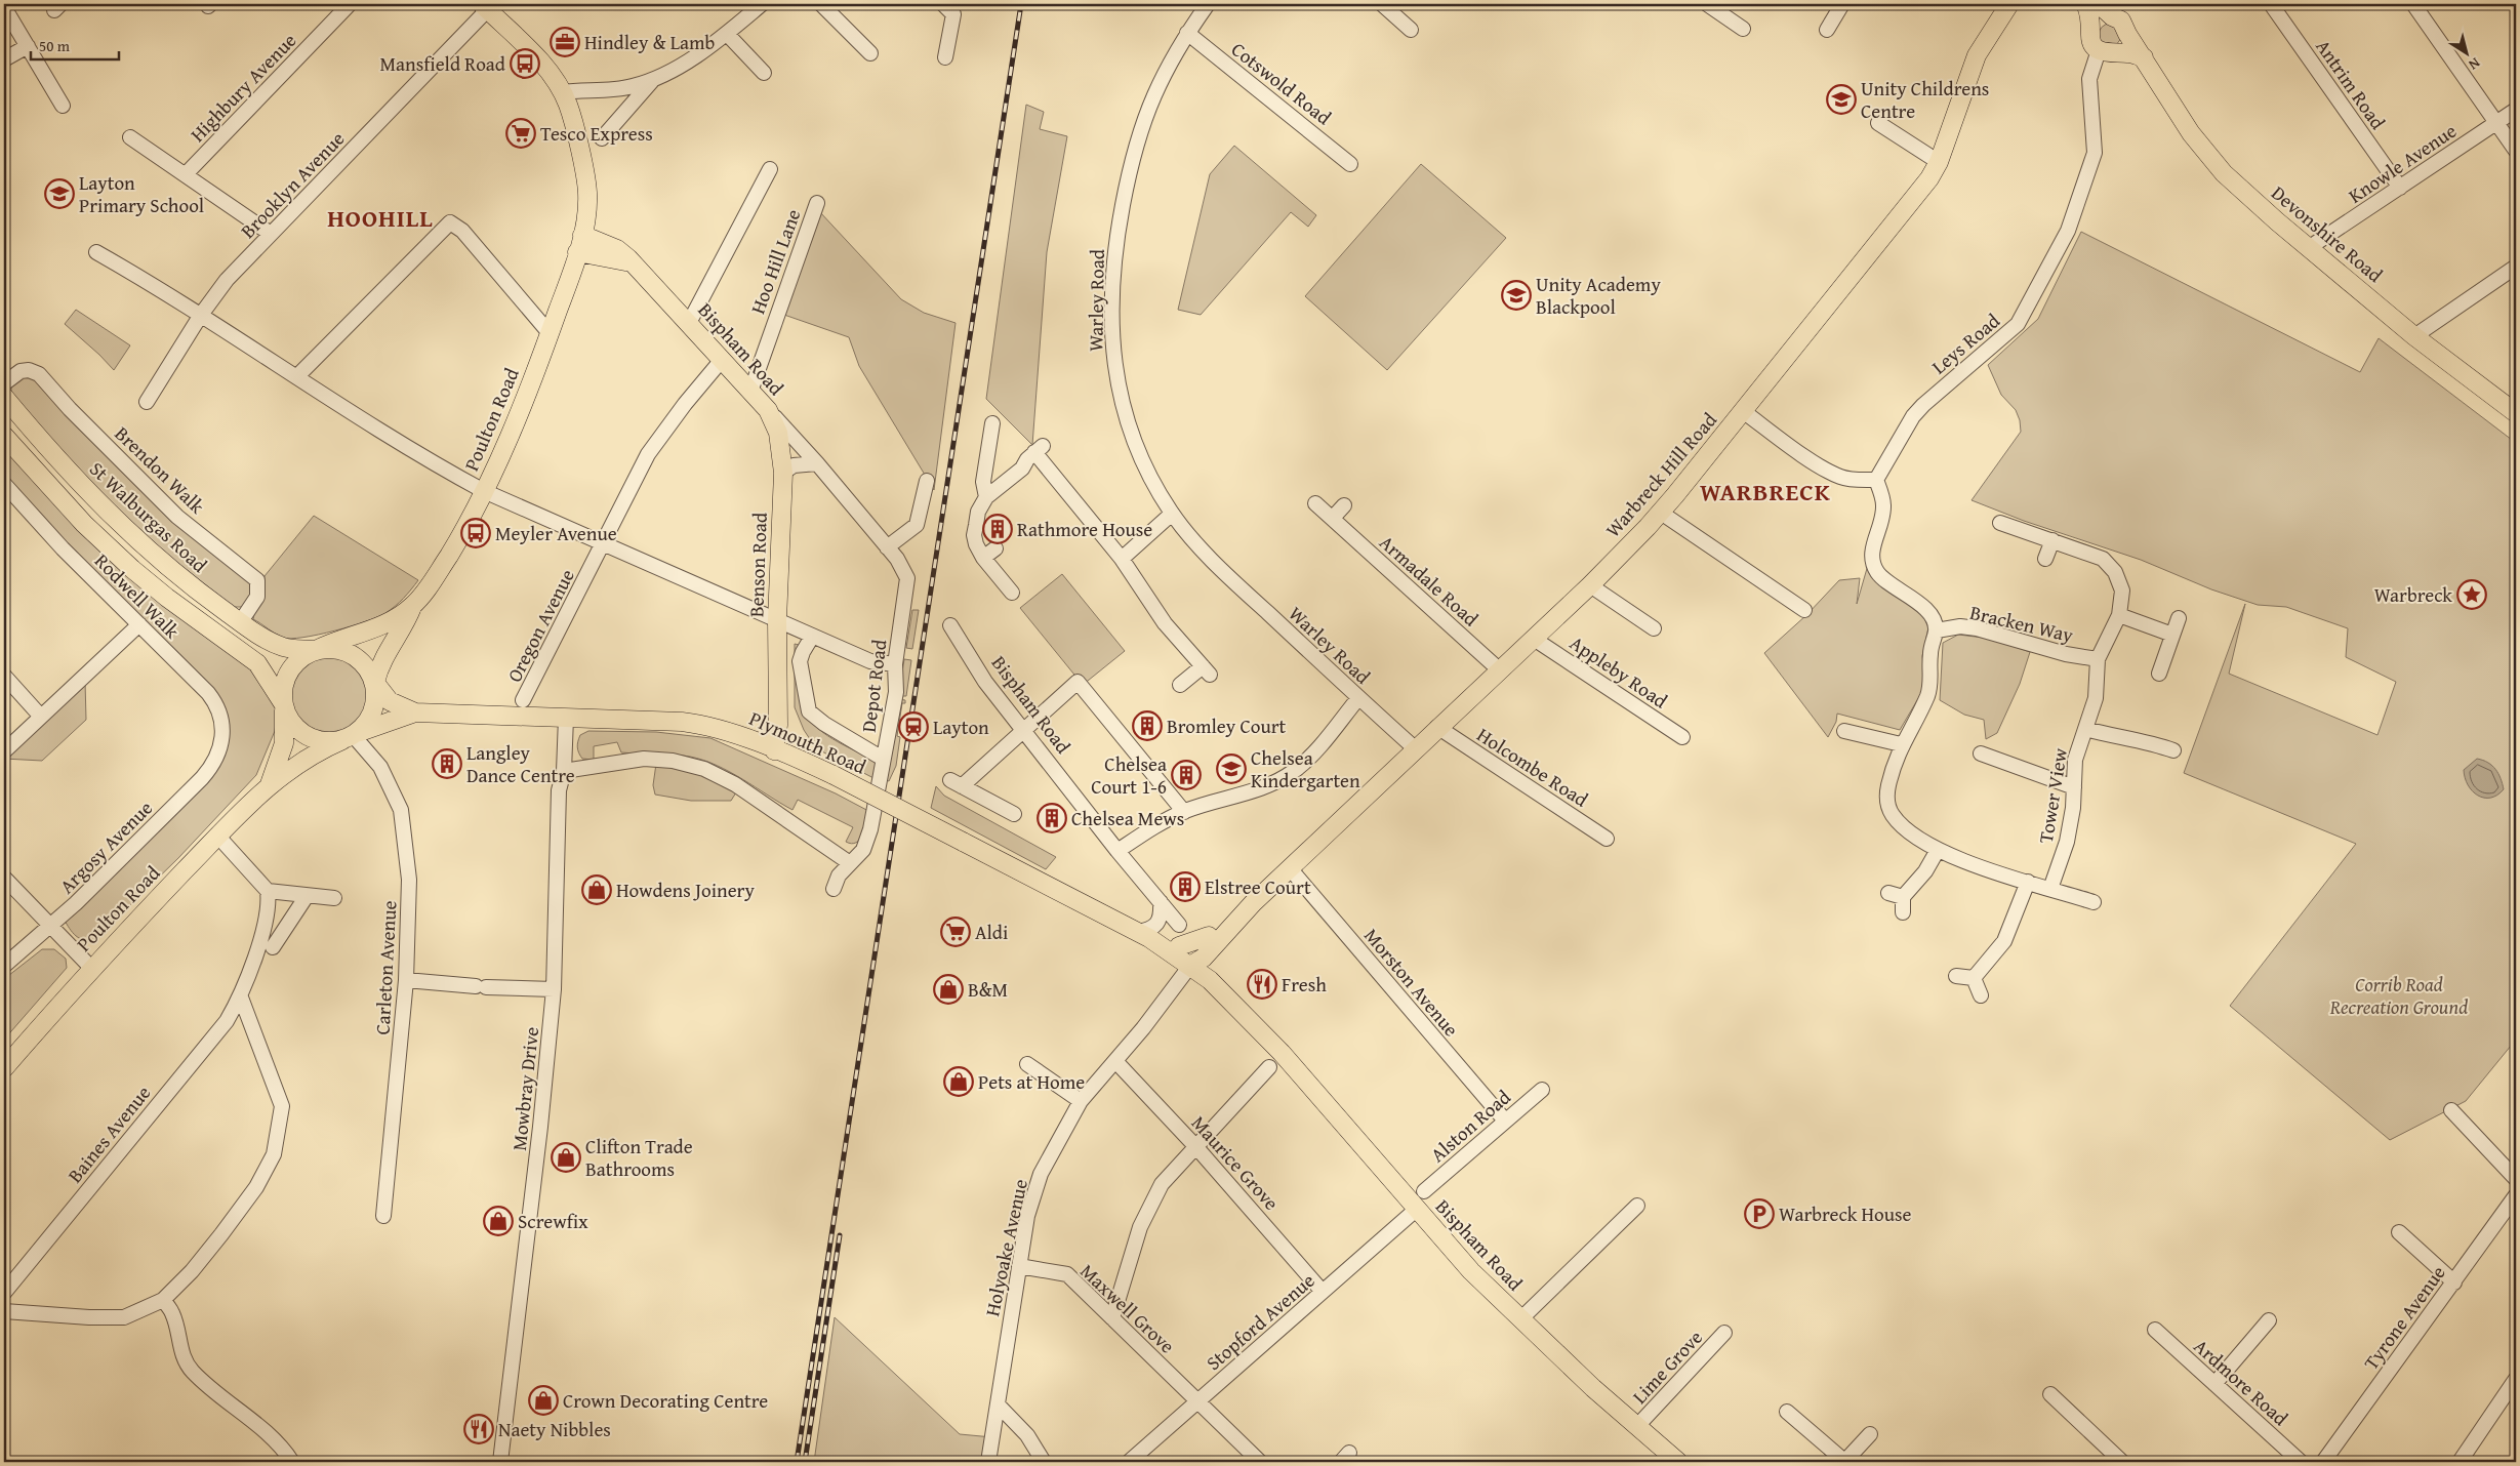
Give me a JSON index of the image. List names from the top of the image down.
{
  "streets": {
    "main road": [
      "Devonshire Road",
      "Bispham Road",
      "Poulton Road",
      "Warbreck Hill Road",
      "St Walburgas Road",
      "Benson Road",
      "Plymouth Road"
    ],
    "street": [
      "Cotswold Road",
      "Antrim Road",
      "Highbury Avenue",
      "Knowle Avenue",
      "Brooklyn Avenue",
      "Hoo Hill Lane",
      "Warley Road",
      "Leys Road",
      "Brendon Walk",
      "Armadale Road",
      "Rodwell Walk",
      "Bracken Way",
      "Oregon Avenue",
      "Appleby Road",
      "Depot Road",
      "Holcombe Road",
      "Tower View",
      "Argosy Avenue",
      "Carleton Avenue",
      "Morston Avenue",
      "Mowbray Drive",
      "Alston Road",
      "Baines Avenue",
      "Maurice Grove",
      "Holyoake Avenue",
      "Maxwell Grove",
      "Tyrone Avenue",
      "Stopford Avenue",
      "Lime Grove",
      "Ardmore Road"
    ]
  },
  "crossings": [
    ["Cotswold Road", "Warley Road"],
    ["Antrim Road", "Knowle Avenue"],
    ["Knowle Avenue", "Devonshire Road"],
    ["Brooklyn Avenue", "Poulton Road"],
    ["Devonshire Road", "Leys Road"],
    ["Hoo Hill Lane", "Bispham Road"],
    ["Warley Road", "Warbreck Hill Road"],
    ["Bispham Road", "Poulton Road"],
    ["Bispham Road", "Warbreck Hill Road"],
    ["Bispham Road", "Benson Road"],
    ["Bispham Road", "Oregon Avenue"],
    ["Bispham Road", "Depot Road"],
    ["Bispham Road", "Plymouth Road"],
    ["Bispham Road", "Holyoake Avenue"],
    ["Bispham Road", "Stopford Avenue"],
    ["Bispham Road", "Lime Grove"],
    ["Poulton Road", "St Walburgas Road"],
    ["Poulton Road", "Plymouth Road"],
    ["Poulton Road", "Carleton Avenue"],
    ["Brendon Walk", "St Walburgas Road"],
    ["Warbreck Hill Road", "Armadale Road"],
    ["Warbreck Hill Road", "Appleby Road"],
    ["Warbreck Hill Road", "Plymouth Road"],
    ["Warbreck Hill Road", "Holcombe Road"],
    ["Warbreck Hill Road", "Morston Avenue"],
    ["Warbreck Hill Road", "Holyoake Avenue"],
    ["St Walburgas Road", "Plymouth Road"],
    ["St Walburgas Road", "Carleton Avenue"],
    ["Benson Road", "Plymouth Road"],
    ["Rodwell Walk", "Argosy Avenue"],
    ["Bracken Way", "Tower View"],
    ["Plymouth Road", "Carleton Avenue"],
    ["Plymouth Road", "Mowbray Drive"],
    ["Plymouth Road", "Holyoake Avenue"],
    ["Morston Avenue", "Alston Road"],
    ["Maurice Grove", "Holyoake Avenue"],
    ["Maurice Grove", "Stopford Avenue"],
    ["Holyoake Avenue", "Maxwell Grove"],
    ["Maxwell Grove", "Stopford Avenue"]
  ],
  "districts": ["HOOHILL", "WARBRECK"],
  "parks": ["Corrib Road Recreation Ground"],
  "places": {
    "office": ["Hindley & Lamb"],
    "bus stop": ["Mansfield Road", "Meyler Avenue"],
    "school or university": [
      "Unity Childrens Centre",
      "Layton Primary School",
      "Unity Academy Blackpool",
      "Chelsea Kindergarten"
    ],
    "supermarket": ["Tesco Express", "Aldi"],
    "building": [
      "Rathmore House",
      "Bromley Court",
      "Langley Dance Centre",
      "Chelsea Court 1-6",
      "Chelsea Mews",
      "Elstree Court"
    ],
    "place": ["Warbreck"],
    "station": ["Layton"],
    "shop": [
      "Howdens Joinery",
      "B&M",
      "Pets at Home",
      "Clifton Trade Bathrooms",
      "Screwfix",
      "Crown Decorating Centre"
    ],
    "restaurant": ["Fresh", "Naety Nibbles"],
    "parking": ["Warbreck House"]
  },
  "scale_bar": "50 m",
  "north": "bottom right"
}
